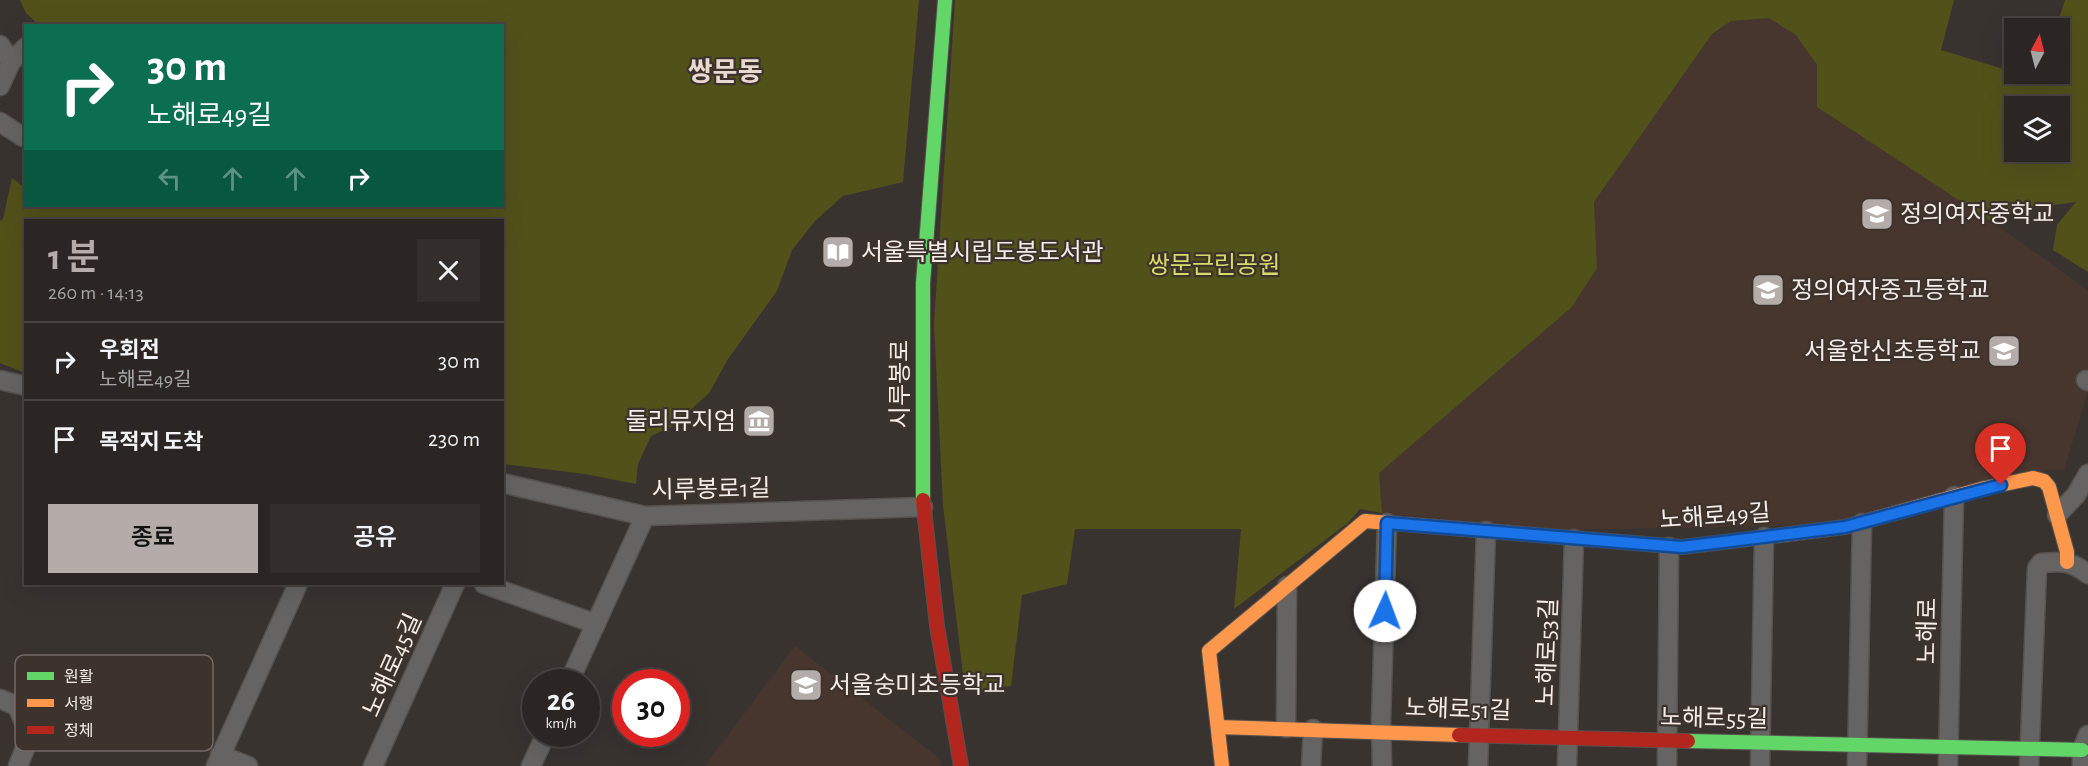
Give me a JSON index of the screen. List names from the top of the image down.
{
  "streets": {
    "street": [
      "시루봉로",
      "시루봉로1길",
      "노해로49길",
      "노해로",
      "노해로53길",
      "노해로45길",
      "노해로51길",
      "노해로55길"
    ]
  },
  "crossings": [
    ["시루봉로", "시루봉로1길"],
    ["노해로49길", "노해로"],
    ["노해로49길", "노해로53길"],
    ["노해로49길", "노해로51길"],
    ["노해로", "노해로55길"],
    ["노해로53길", "노해로51길"],
    ["노해로53길", "노해로55길"],
    ["노해로51길", "노해로55길"]
  ],
  "districts": ["쌍문동"],
  "parks": ["쌍문근린공원"],
  "places": {
    "school or university": [
      "정의여자중학교",
      "정의여자중고등학교",
      "서울한신초등학교",
      "서울숭미초등학교"
    ],
    "library": ["서울특별시립도봉도서관"],
    "museum": ["둘리뮤지엄"]
  },
  "legend": ["원활", "서행", "정체"],
  "north": "top",
  "page": {
    "turn": ["30 m", "노해로49길"],
    "heading": ["1 분", "260 m · 14:13"],
    "list": [
      {
        "name": "우회전",
        "note": "노해로49길",
        "value": "30 m"
      },
      {
        "name": "목적지 도착",
        "value": "230 m"
      }
    ],
    "buttons": ["종료", "공유"],
    "speed": "26 km/h",
    "limit": "30"
  }
}
